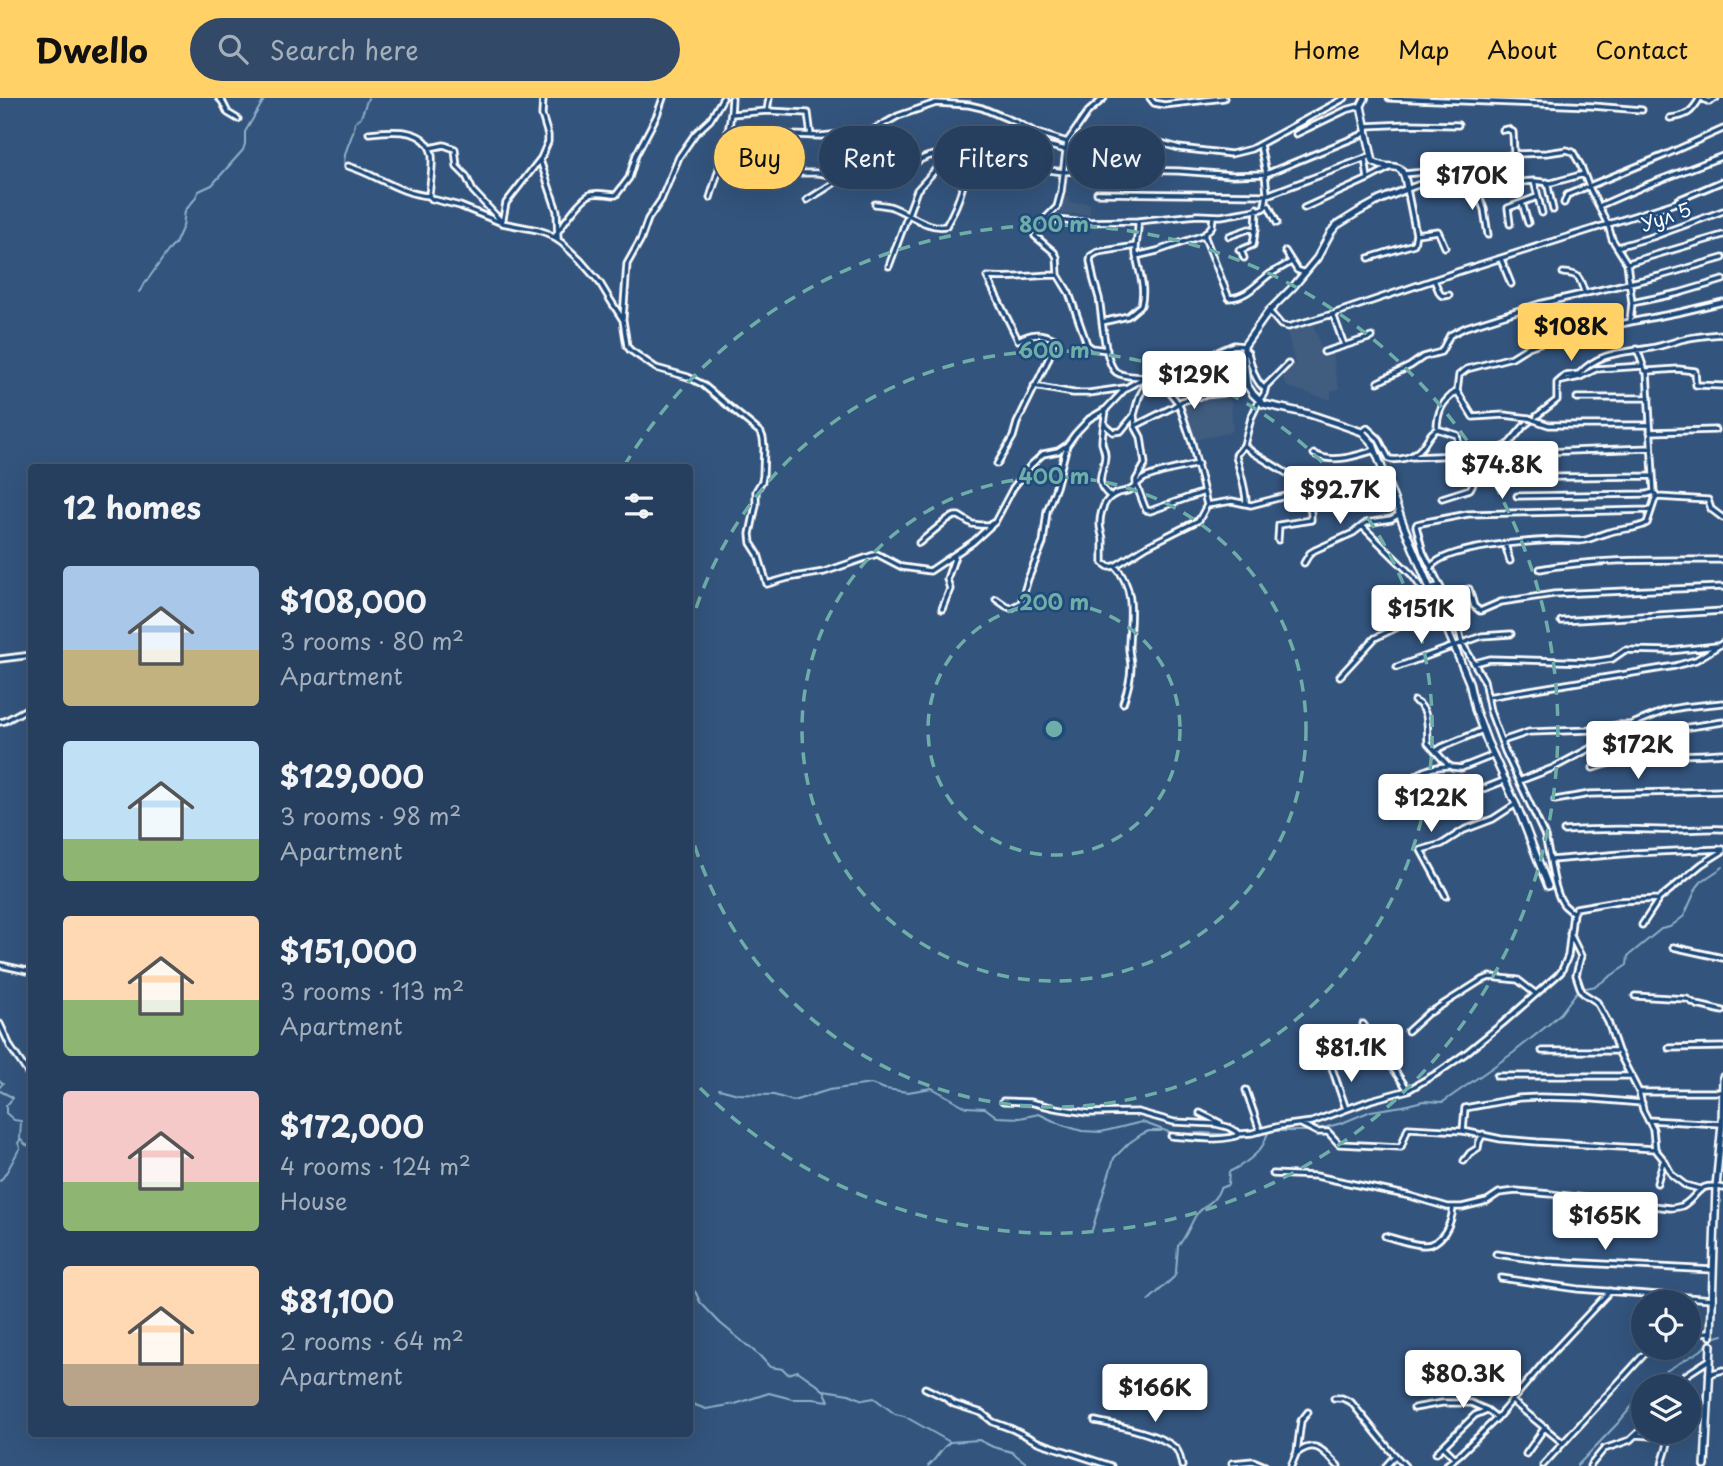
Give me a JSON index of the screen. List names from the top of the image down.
{
  "streets": {
    "street": ["Уул 5"]
  },
  "page": {
    "header": "Dwello",
    "search": "Search here",
    "nav": [
      "Home",
      "Map",
      "About",
      "Contact"
    ],
    "chip": [
      "Buy",
      "Rent",
      "Filters",
      "New"
    ],
    "price": [
      "$170K",
      "$108K",
      "$129K",
      "$74.8K",
      "$92.7K",
      "$151K",
      "$172K",
      "$122K",
      "$81.1K",
      "$165K",
      "$80.3K",
      "$166K"
    ],
    "heading": "12 homes",
    "list": [
      {
        "name": "$108,000",
        "note": "3 rooms · 80 m² · Apartment"
      },
      {
        "name": "$129,000",
        "note": "3 rooms · 98 m² · Apartment"
      },
      {
        "name": "$151,000",
        "note": "3 rooms · 113 m² · Apartment"
      },
      {
        "name": "$172,000",
        "note": "4 rooms · 124 m² · House"
      },
      {
        "name": "$81,100",
        "note": "2 rooms · 64 m² · Apartment"
      }
    ]
  },
  "rings": [
    "800 m",
    "600 m",
    "400 m",
    "200 m"
  ]
}
